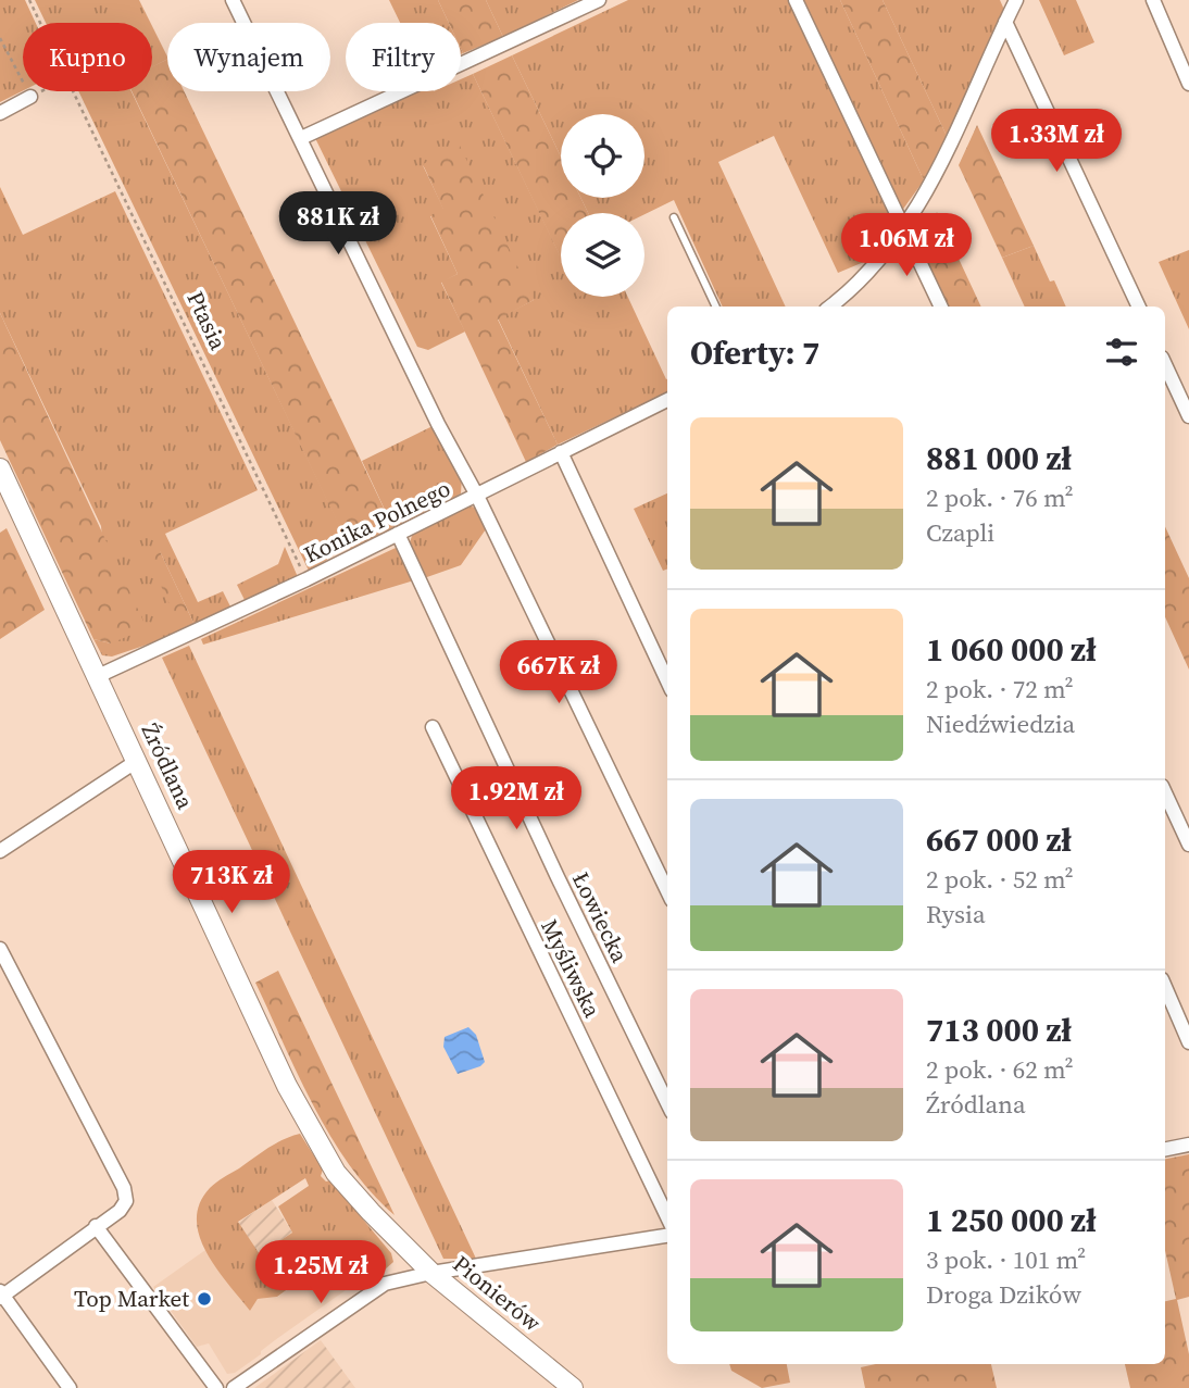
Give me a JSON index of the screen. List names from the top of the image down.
{
  "streets": {
    "main road": ["Źródlana", "Pionierów"],
    "street": ["Konika Polnego", "Łowiecka", "Myśliwska"],
    "path": ["Ptasia"]
  },
  "crossings": [
    ["Ptasia", "Konika Polnego"],
    ["Konika Polnego", "Źródlana"],
    ["Konika Polnego", "Łowiecka"],
    ["Źródlana", "Pionierów"]
  ],
  "places": ["Top Market"],
  "page": {
    "chip": ["Kupno", "Wynajem", "Filtry"],
    "price": [
      "1.33M zł",
      "881K zł",
      "1.06M zł",
      "667K zł",
      "1.92M zł",
      "713K zł",
      "1.25M zł"
    ],
    "heading": "Oferty: 7",
    "list": [
      {
        "name": "881 000 zł",
        "note": "2 pok. · 76 m² · Czapli"
      },
      {
        "name": "1 060 000 zł",
        "note": "2 pok. · 72 m² · Niedźwiedzia"
      },
      {
        "name": "667 000 zł",
        "note": "2 pok. · 52 m² · Rysia"
      },
      {
        "name": "713 000 zł",
        "note": "2 pok. · 62 m² · Źródlana"
      },
      {
        "name": "1 250 000 zł",
        "note": "3 pok. · 101 m² · Droga Dzików"
      }
    ]
  }
}
